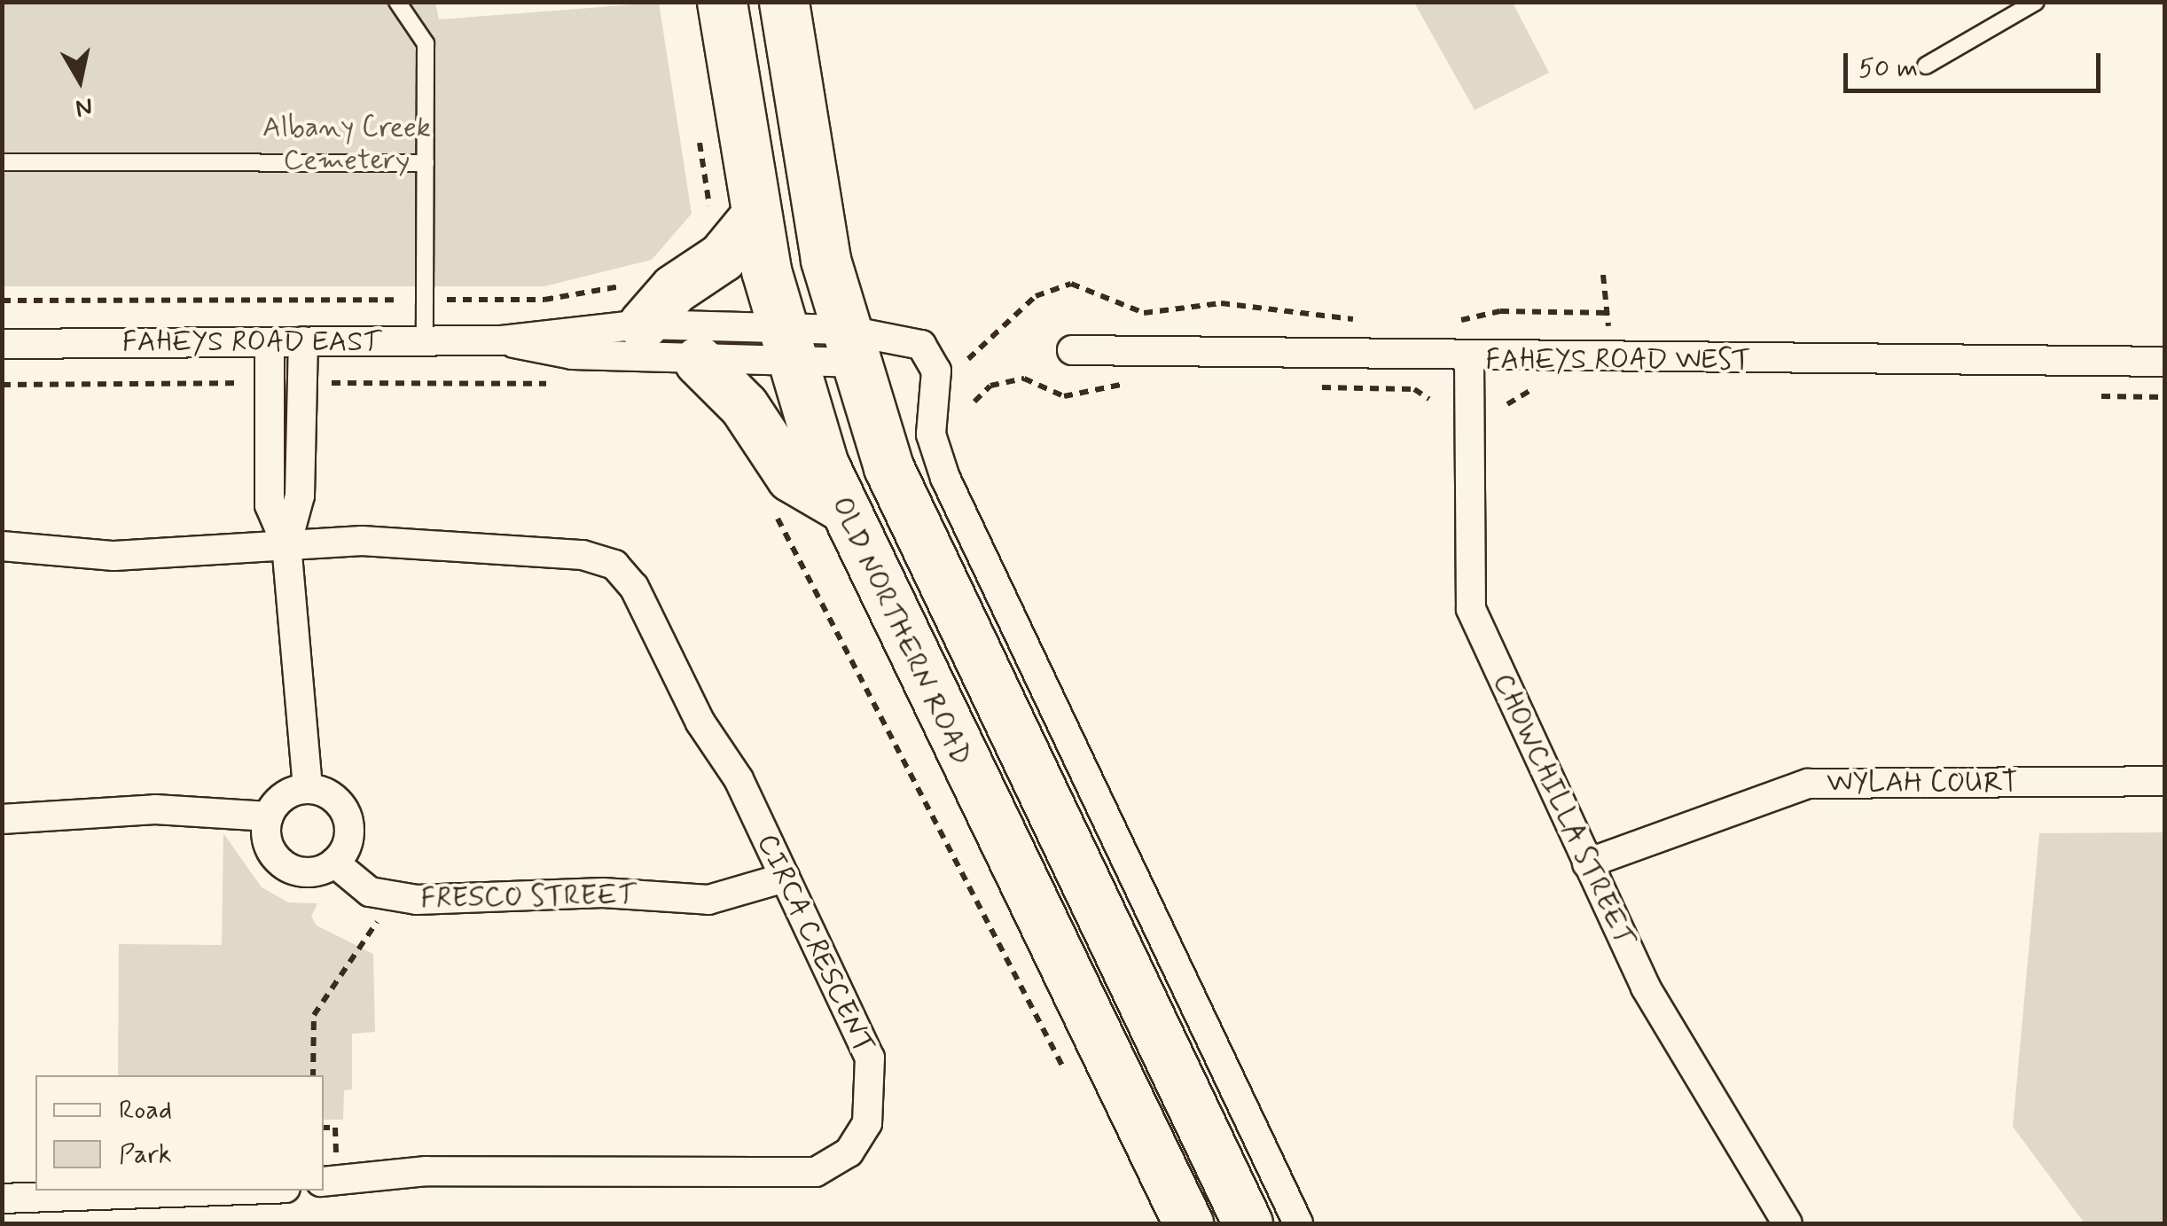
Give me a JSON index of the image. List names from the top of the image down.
{
  "streets": {
    "highway": ["OLD NORTHERN ROAD"],
    "street": [
      "FAHEYS ROAD EAST",
      "FAHEYS ROAD WEST",
      "WYLAH COURT",
      "CHOWCHILLA STREET",
      "FRESCO STREET",
      "CIRCA CRESCENT"
    ]
  },
  "crossings": [
    ["FAHEYS ROAD EAST", "OLD NORTHERN ROAD"],
    ["FAHEYS ROAD WEST", "CHOWCHILLA STREET"],
    ["WYLAH COURT", "CHOWCHILLA STREET"],
    ["FRESCO STREET", "CIRCA CRESCENT"]
  ],
  "parks": ["Albany Creek Cemetery"],
  "legend": ["Road", "Park"],
  "scale_bar": "50 m",
  "north": "bottom"
}
